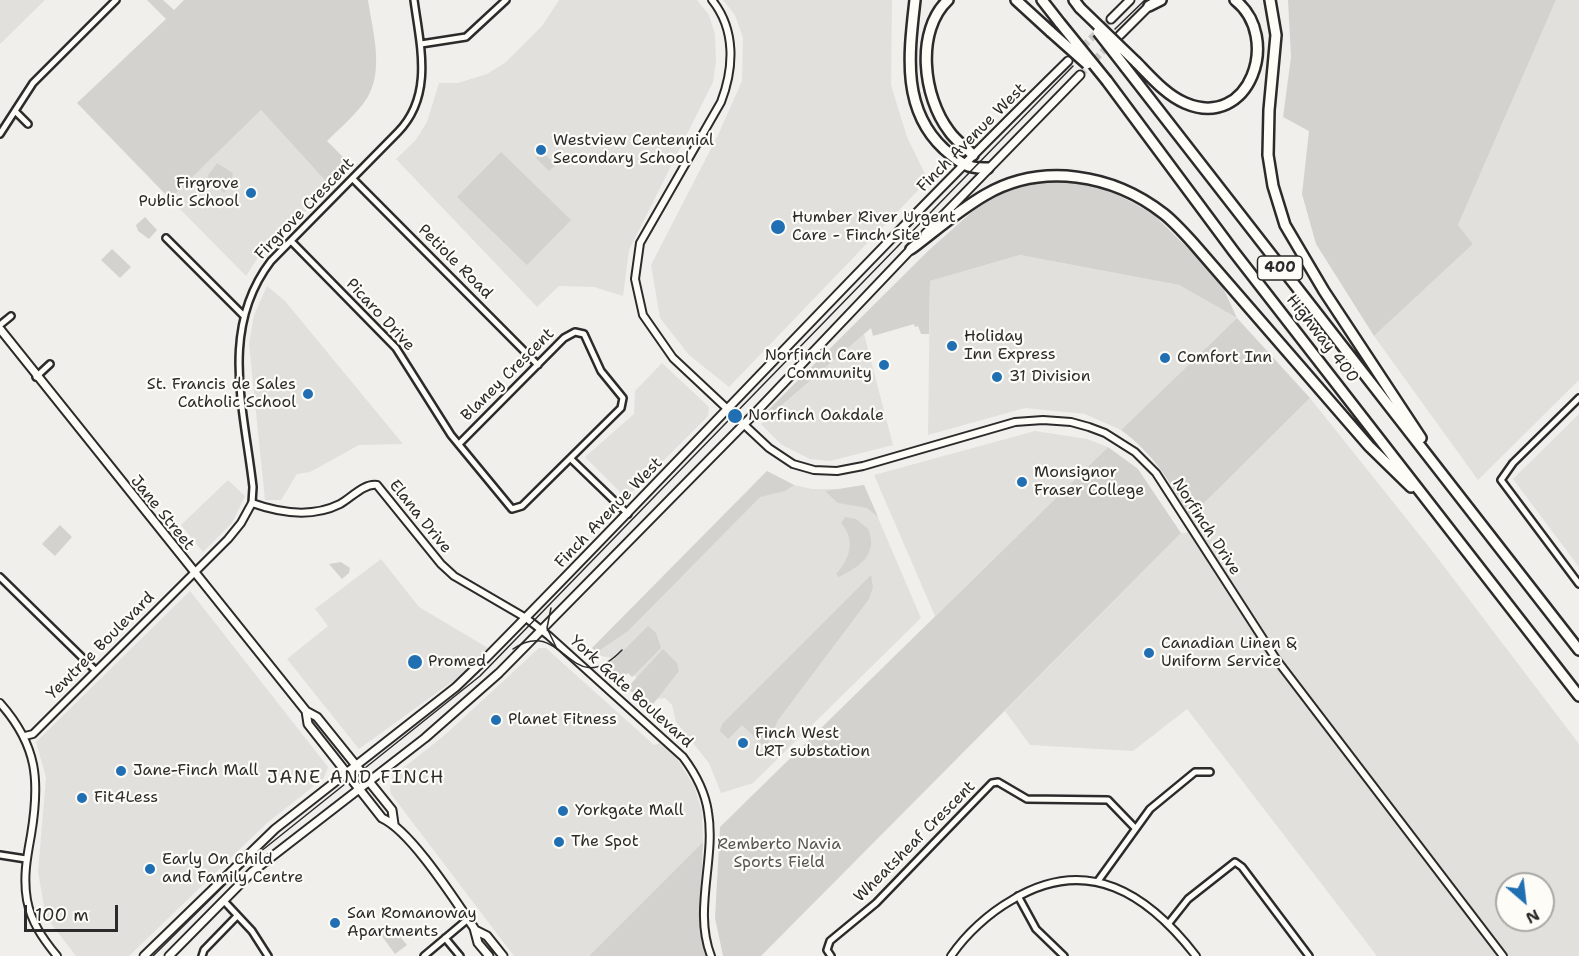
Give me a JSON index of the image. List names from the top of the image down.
{
  "streets": {
    "highway": ["400", "Highway 400"],
    "main road": ["Finch Avenue West", "Jane Street"],
    "street": [
      "Firgrove Crescent",
      "Petiole Road",
      "Picaro Drive",
      "Blaney Crescent",
      "Elana Drive",
      "Norfinch Drive",
      "Yewtree Boulevard",
      "York Gate Boulevard",
      "Wheatsheaf Crescent"
    ]
  },
  "crossings": [
    ["Finch Avenue West", "Jane Street"],
    ["Finch Avenue West", "Elana Drive"],
    ["Finch Avenue West", "Norfinch Drive"],
    ["Finch Avenue West", "York Gate Boulevard"],
    ["Firgrove Crescent", "Petiole Road"],
    ["Firgrove Crescent", "Picaro Drive"],
    ["Firgrove Crescent", "Elana Drive"],
    ["Petiole Road", "Blaney Crescent"],
    ["Picaro Drive", "Blaney Crescent"],
    ["Jane Street", "Yewtree Boulevard"],
    ["Elana Drive", "York Gate Boulevard"]
  ],
  "districts": ["JANE AND FINCH"],
  "parks": ["Remberto Navia Sports Field"],
  "places": [
    "Westview Centennial Secondary School",
    "Firgrove Public School",
    "Humber River Urgent Care - Finch Site",
    "Holiday Inn Express",
    "Comfort Inn",
    "Norfinch Care Community",
    "31 Division",
    "St. Francis de Sales Catholic School",
    "Norfinch Oakdale",
    "Monsignor Fraser College",
    "Canadian Linen & Uniform Service",
    "Promed",
    "Planet Fitness",
    "Finch West LRT substation",
    "Jane-Finch Mall",
    "Fit4Less",
    "Yorkgate Mall",
    "The Spot",
    "Early On Child and Family Centre",
    "San Romanoway Apartments"
  ],
  "scale_bar": "100 m",
  "north": "bottom right"
}
